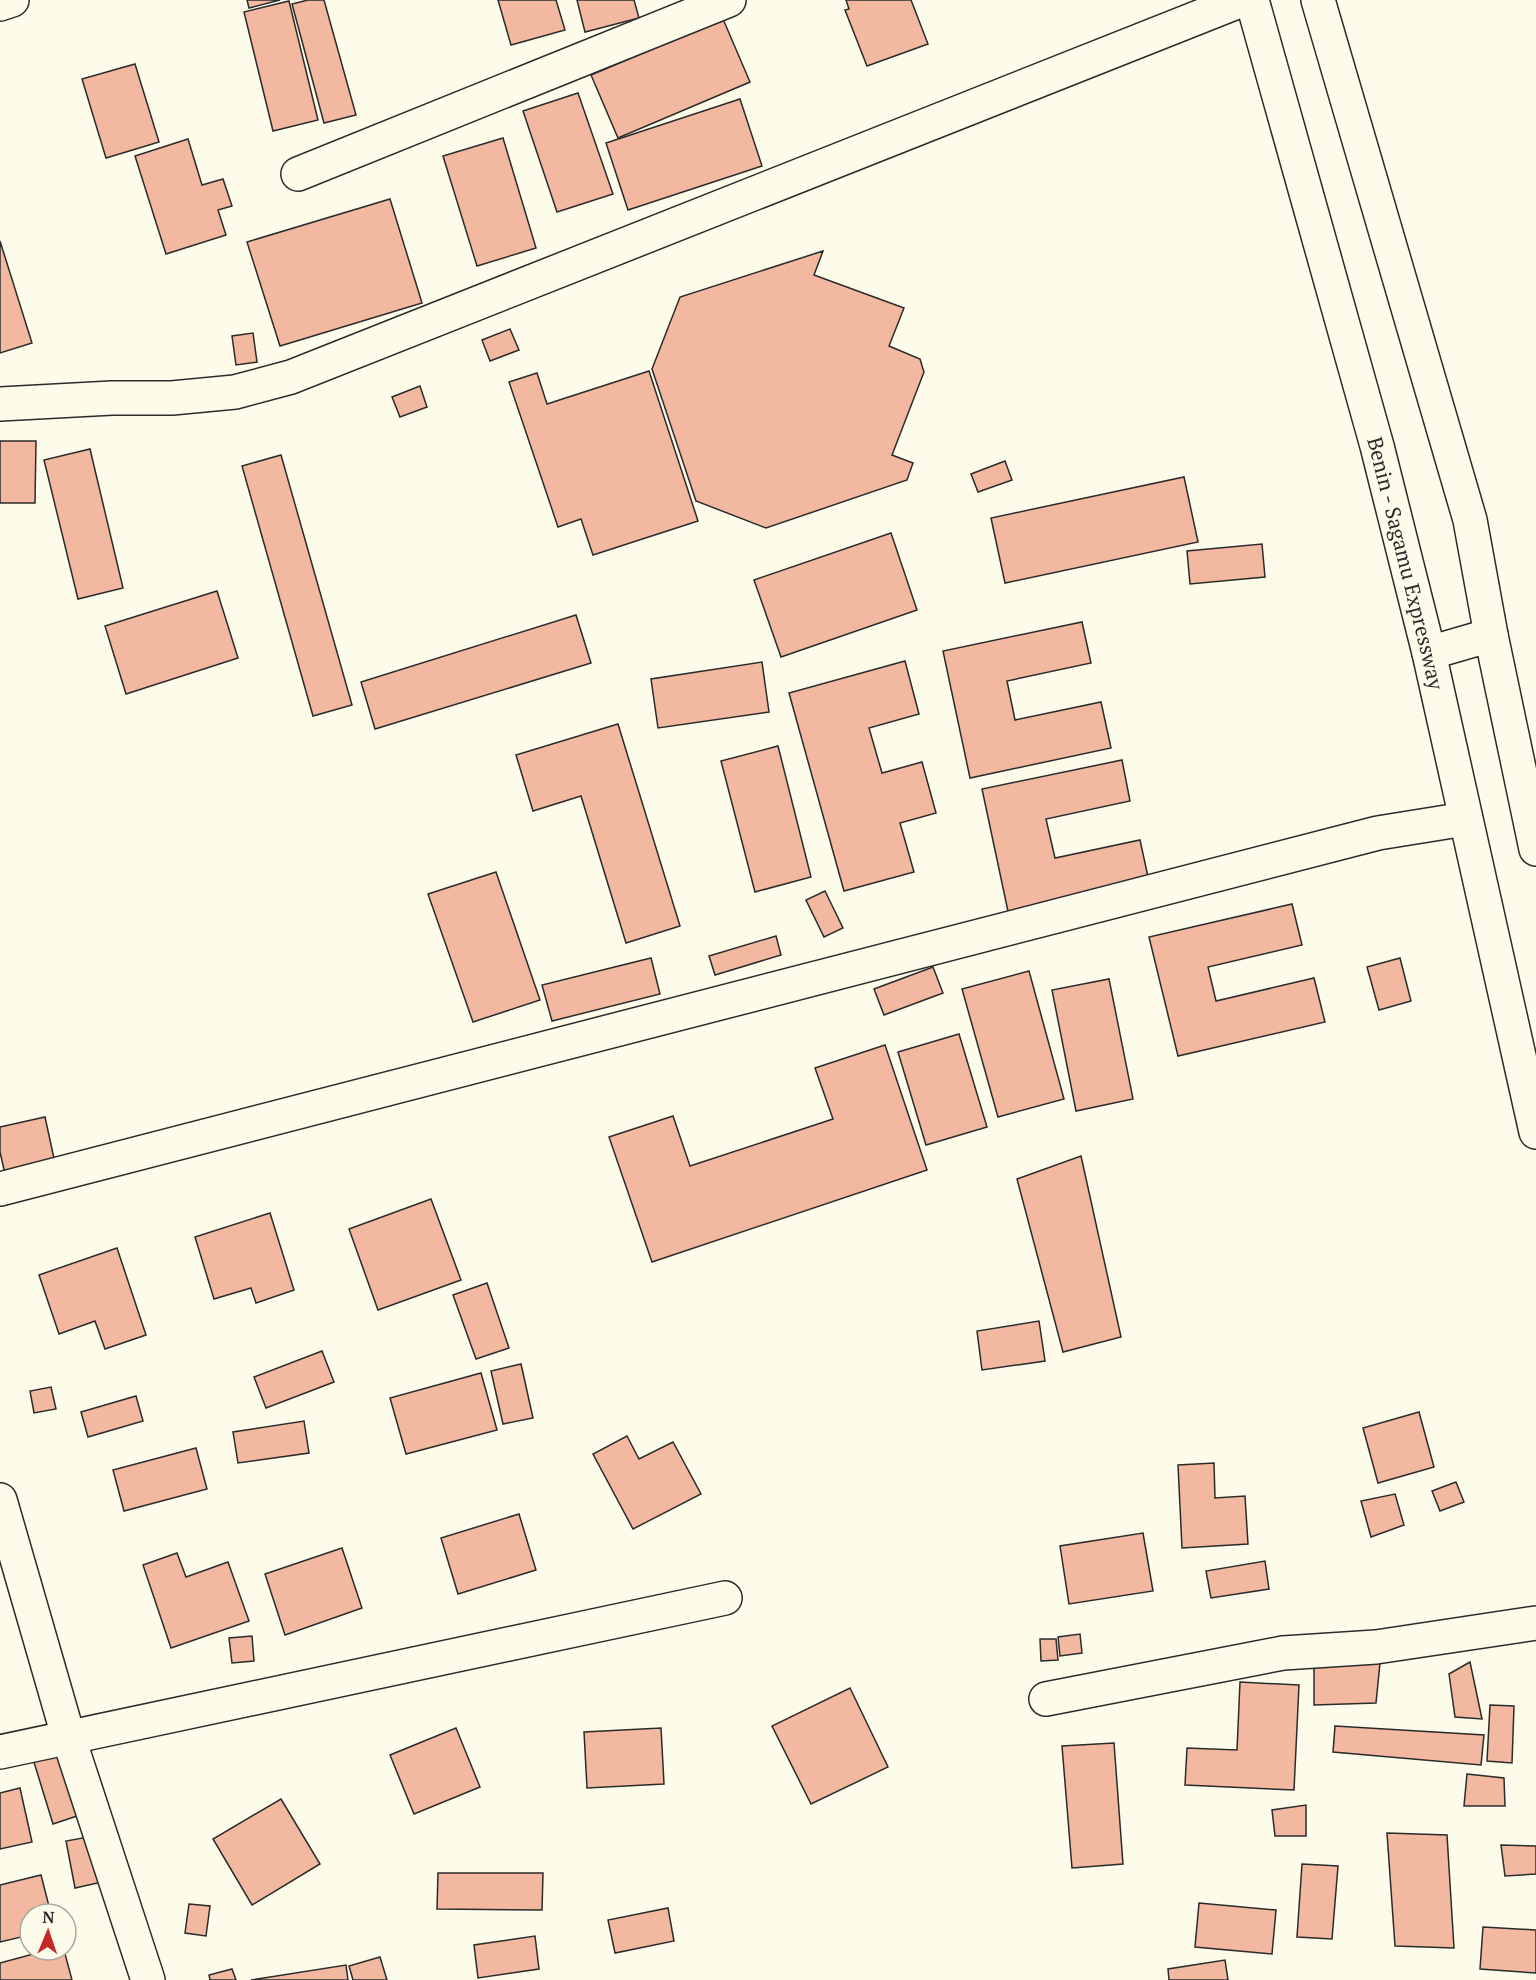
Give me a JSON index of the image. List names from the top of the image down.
{
  "streets": {
    "main road": ["Benin - Sagamu Expressway"]
  },
  "north": "top"
}
